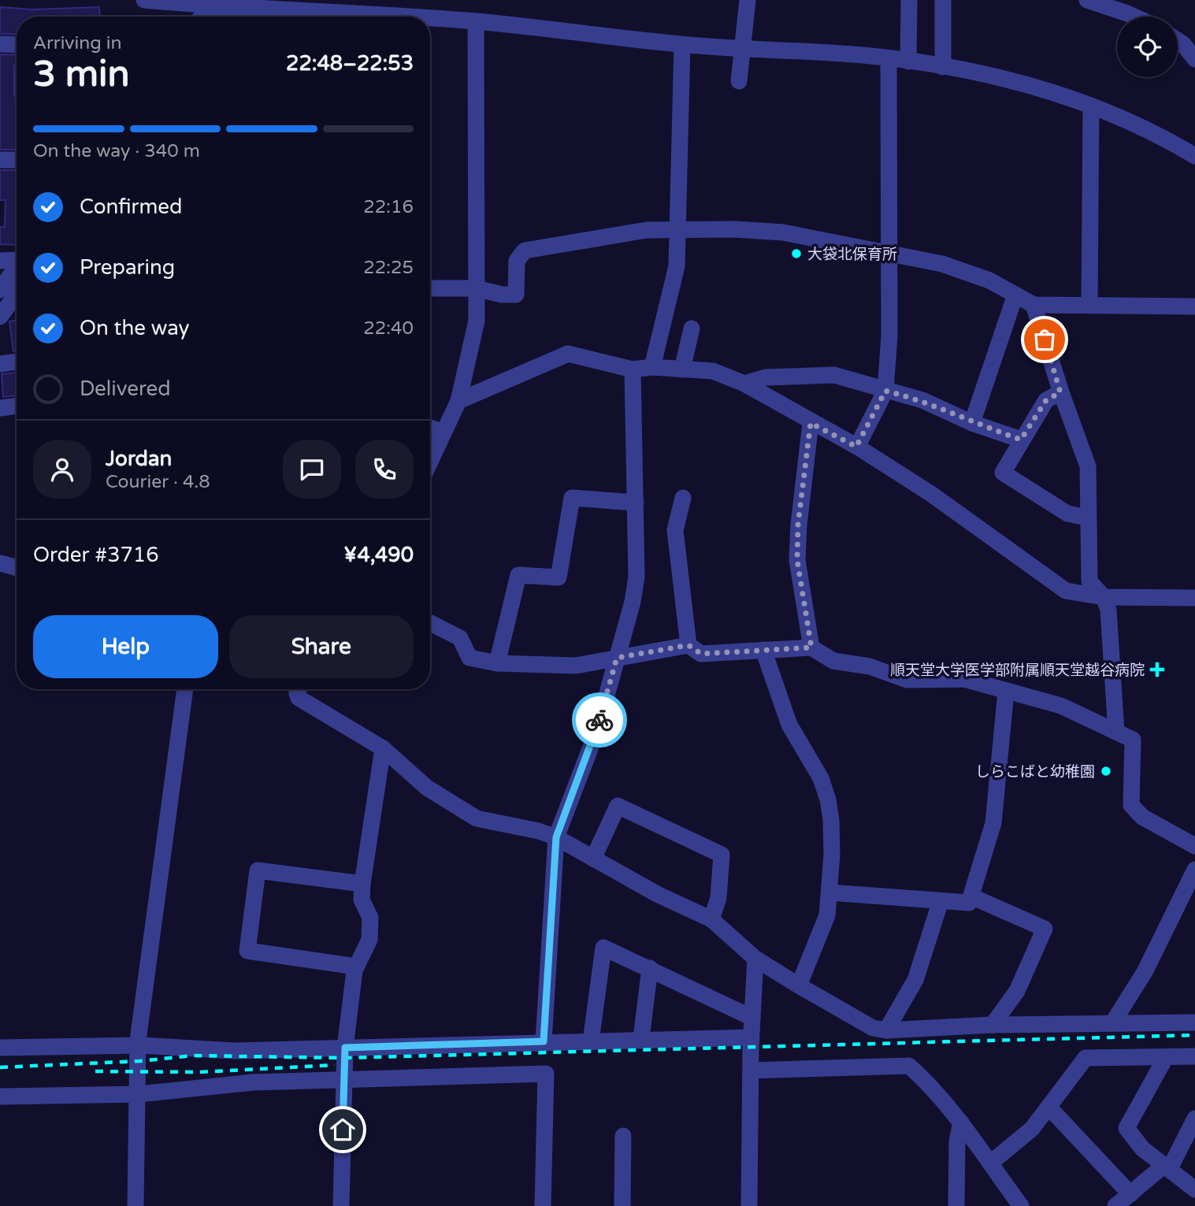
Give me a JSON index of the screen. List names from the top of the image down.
{
  "places": {
    "other": ["大袋北保育所", "しらこばと幼稚園"],
    "health": ["順天堂大学医学部附属順天堂越谷病院"]
  },
  "page": {
    "heading": ["3 min", "Arriving in", "22:48–22:53"],
    "panel": [
      "Jordan",
      "Courier · 4.8",
      "Order #3716",
      "¥4,490"
    ],
    "bar": "On the way · 340 m",
    "list": [
      ["Confirmed", "22:16"],
      ["Preparing", "22:25"],
      ["On the way", "22:40"],
      "Delivered"
    ],
    "buttons": ["Help", "Share"]
  }
}
